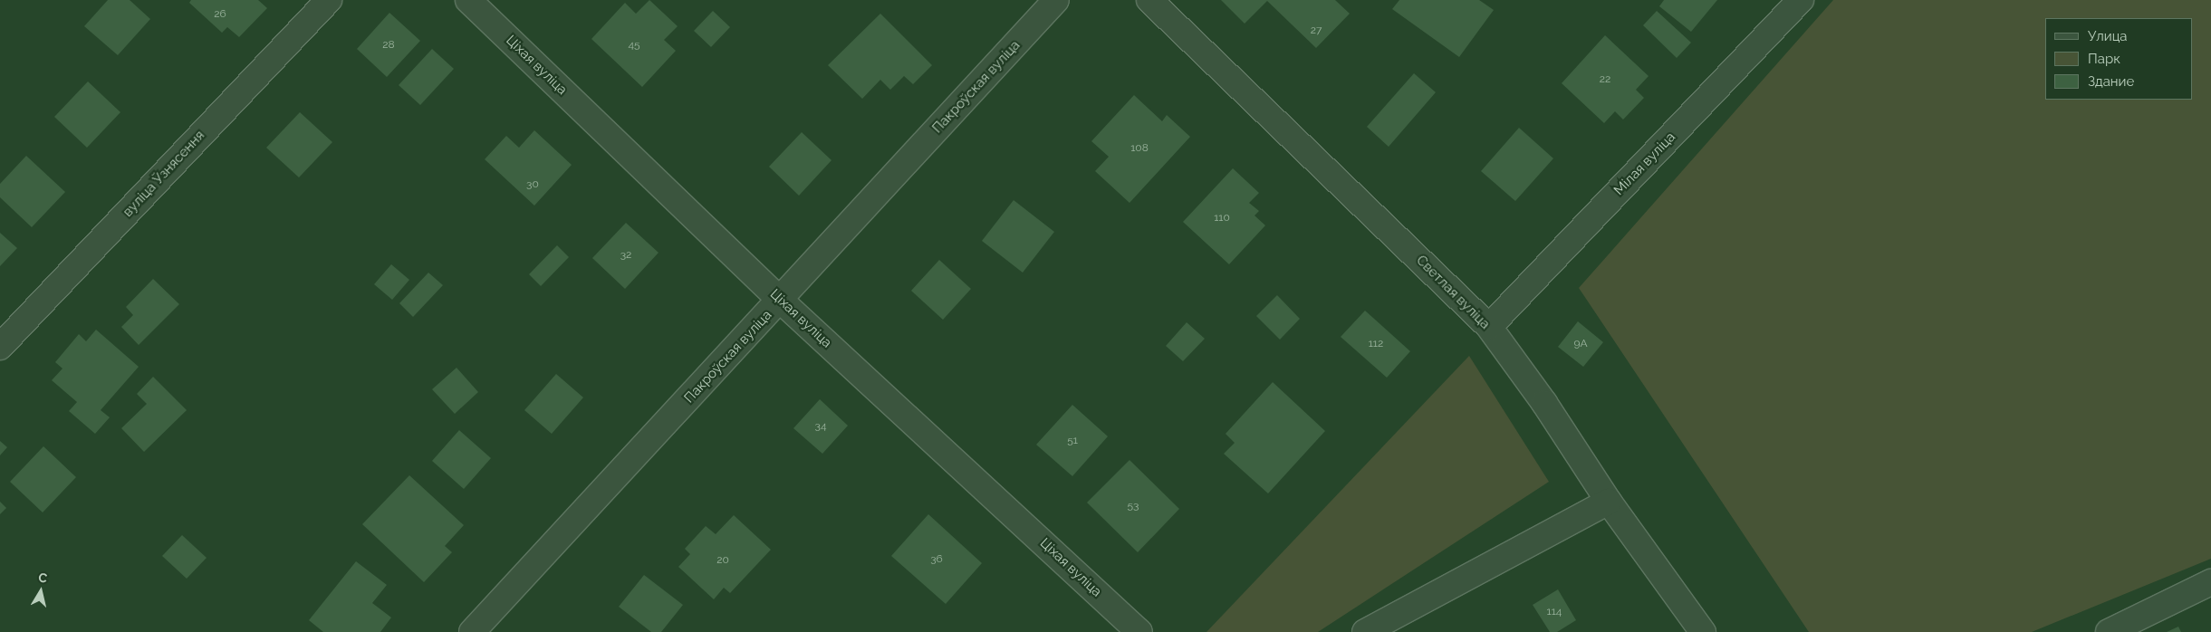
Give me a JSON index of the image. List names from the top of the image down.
{
  "streets": {
    "street": [
      "Ціхая вуліца",
      "Пакроўская вуліца",
      "Мілая вуліца",
      "вуліца Ўзнясення",
      "Светлая вуліца"
    ]
  },
  "crossings": [
    ["Ціхая вуліца", "Пакроўская вуліца"],
    ["Мілая вуліца", "Светлая вуліца"]
  ],
  "house_numbers": [
    "26",
    "27",
    "28",
    "45",
    "22",
    "108",
    "30",
    "110",
    "32",
    "112",
    "9А",
    "34",
    "51",
    "53",
    "36",
    "20",
    "114"
  ],
  "legend": ["Улица", "Парк", "Здание"],
  "north": "top"
}
